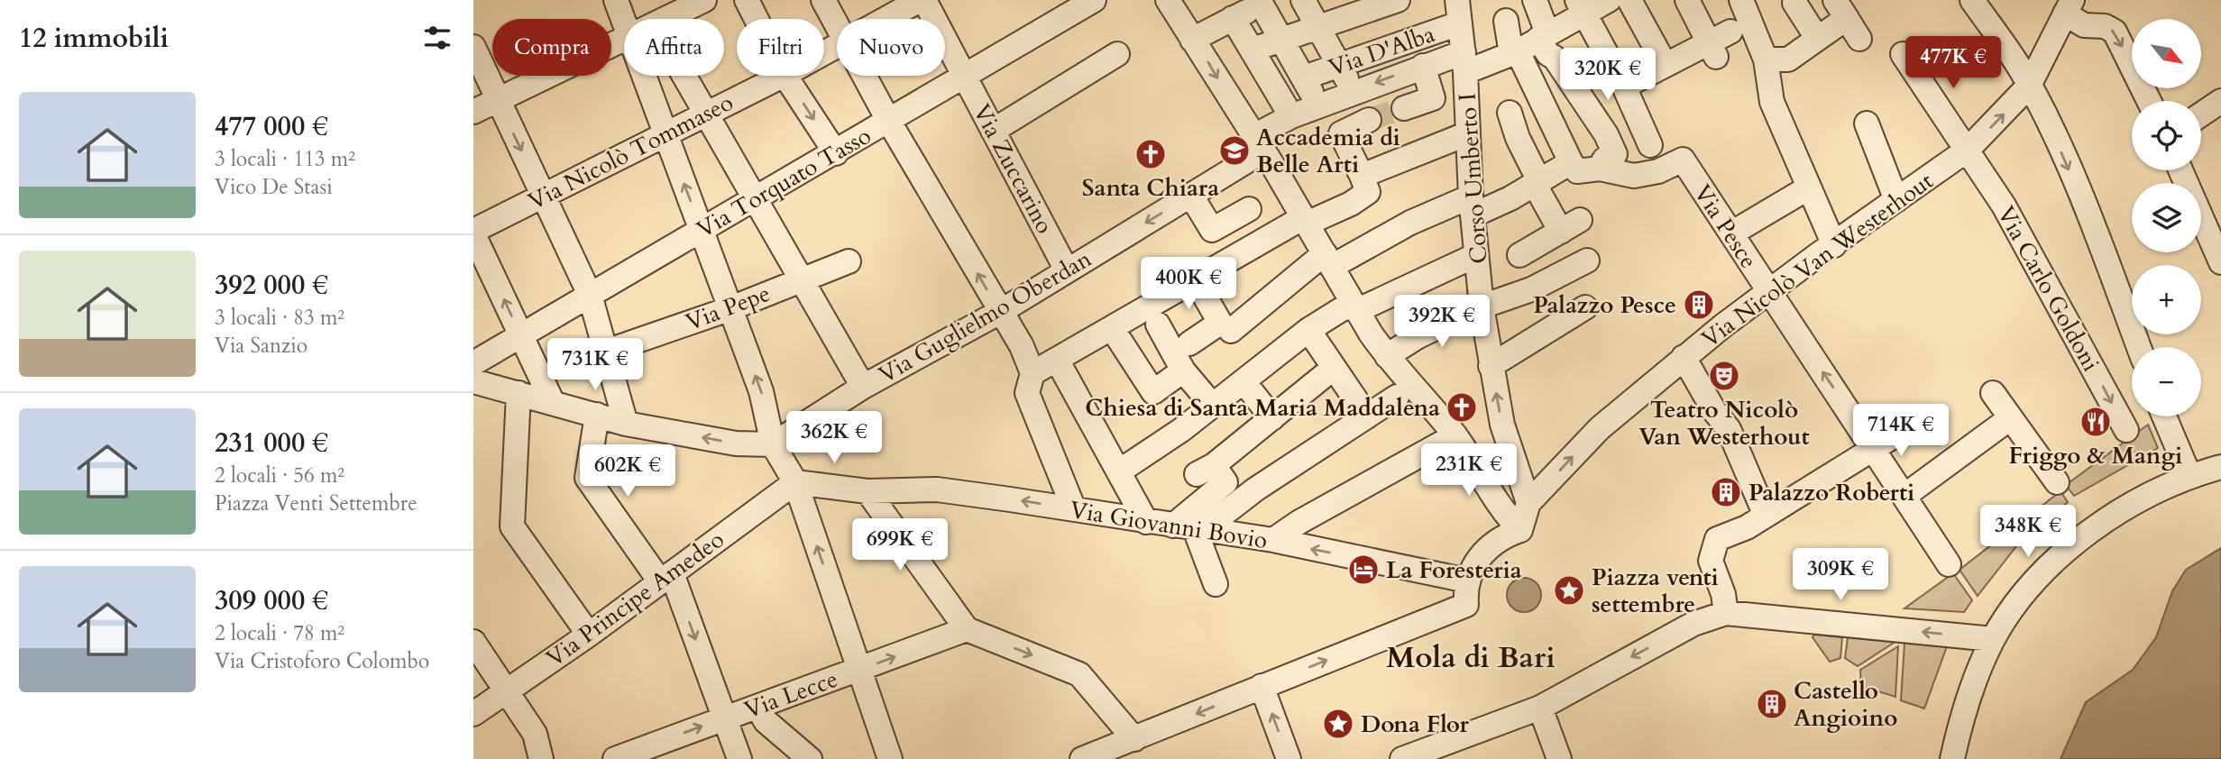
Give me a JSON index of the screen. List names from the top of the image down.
{
  "streets": {
    "street": [
      "Via D'Alba",
      "Via Nicolò Tommaseo",
      "Via Zuccarino",
      "Corso Umberto I",
      "Via Torquato Tasso",
      "Via Pesce",
      "Via Nicolò Van Westerhout",
      "Via Carlo Goldoni",
      "Via Pepe",
      "Via Guglielmo Oberdan",
      "Via Giovanni Bovio",
      "Via Principe Amedeo",
      "Via Lecce"
    ]
  },
  "crossings": [
    ["Via D'Alba", "Corso Umberto I"],
    ["Via Nicolò Tommaseo", "Via Zuccarino"],
    ["Via Zuccarino", "Via Torquato Tasso"],
    ["Via Zuccarino", "Via Guglielmo Oberdan"],
    ["Corso Umberto I", "Via Nicolò Van Westerhout"],
    ["Corso Umberto I", "Via Guglielmo Oberdan"],
    ["Via Pesce", "Via Nicolò Van Westerhout"],
    ["Via Nicolò Van Westerhout", "Via Carlo Goldoni"],
    ["Via Giovanni Bovio", "Via Principe Amedeo"]
  ],
  "one_way": ["Via Giovanni Bovio", "Via Lecce"],
  "districts": ["Mola di Bari"],
  "places": {
    "school or university": ["Accademia di Belle Arti"],
    "church": ["Santa Chiara", "Chiesa di Santa Maria Maddalena"],
    "building": ["Palazzo Pesce", "Palazzo Roberti", "Castello Angioino"],
    "theatre": ["Teatro Nicolò Van Westerhout"],
    "restaurant": ["Friggo & Mangi"],
    "hotel": ["La Foresteria"],
    "place": ["Piazza venti settembre", "Dona Flor"]
  },
  "north": "bottom right",
  "page": {
    "heading": "12 immobili",
    "map_buttons": ["+", "−"],
    "chip": [
      "Compra",
      "Affitta",
      "Filtri",
      "Nuovo"
    ],
    "price": [
      "477K €",
      "320K €",
      "400K €",
      "392K €",
      "731K €",
      "714K €",
      "362K €",
      "231K €",
      "602K €",
      "348K €",
      "699K €",
      "309K €"
    ],
    "list": [
      {
        "name": "477 000 €",
        "note": "3 locali · 113 m² · Vico De Stasi"
      },
      {
        "name": "392 000 €",
        "note": "3 locali · 83 m² · Via Sanzio"
      },
      {
        "name": "231 000 €",
        "note": "2 locali · 56 m² · Piazza Venti Settembre"
      },
      {
        "name": "309 000 €",
        "note": "2 locali · 78 m² · Via Cristoforo Colombo"
      }
    ]
  }
}
